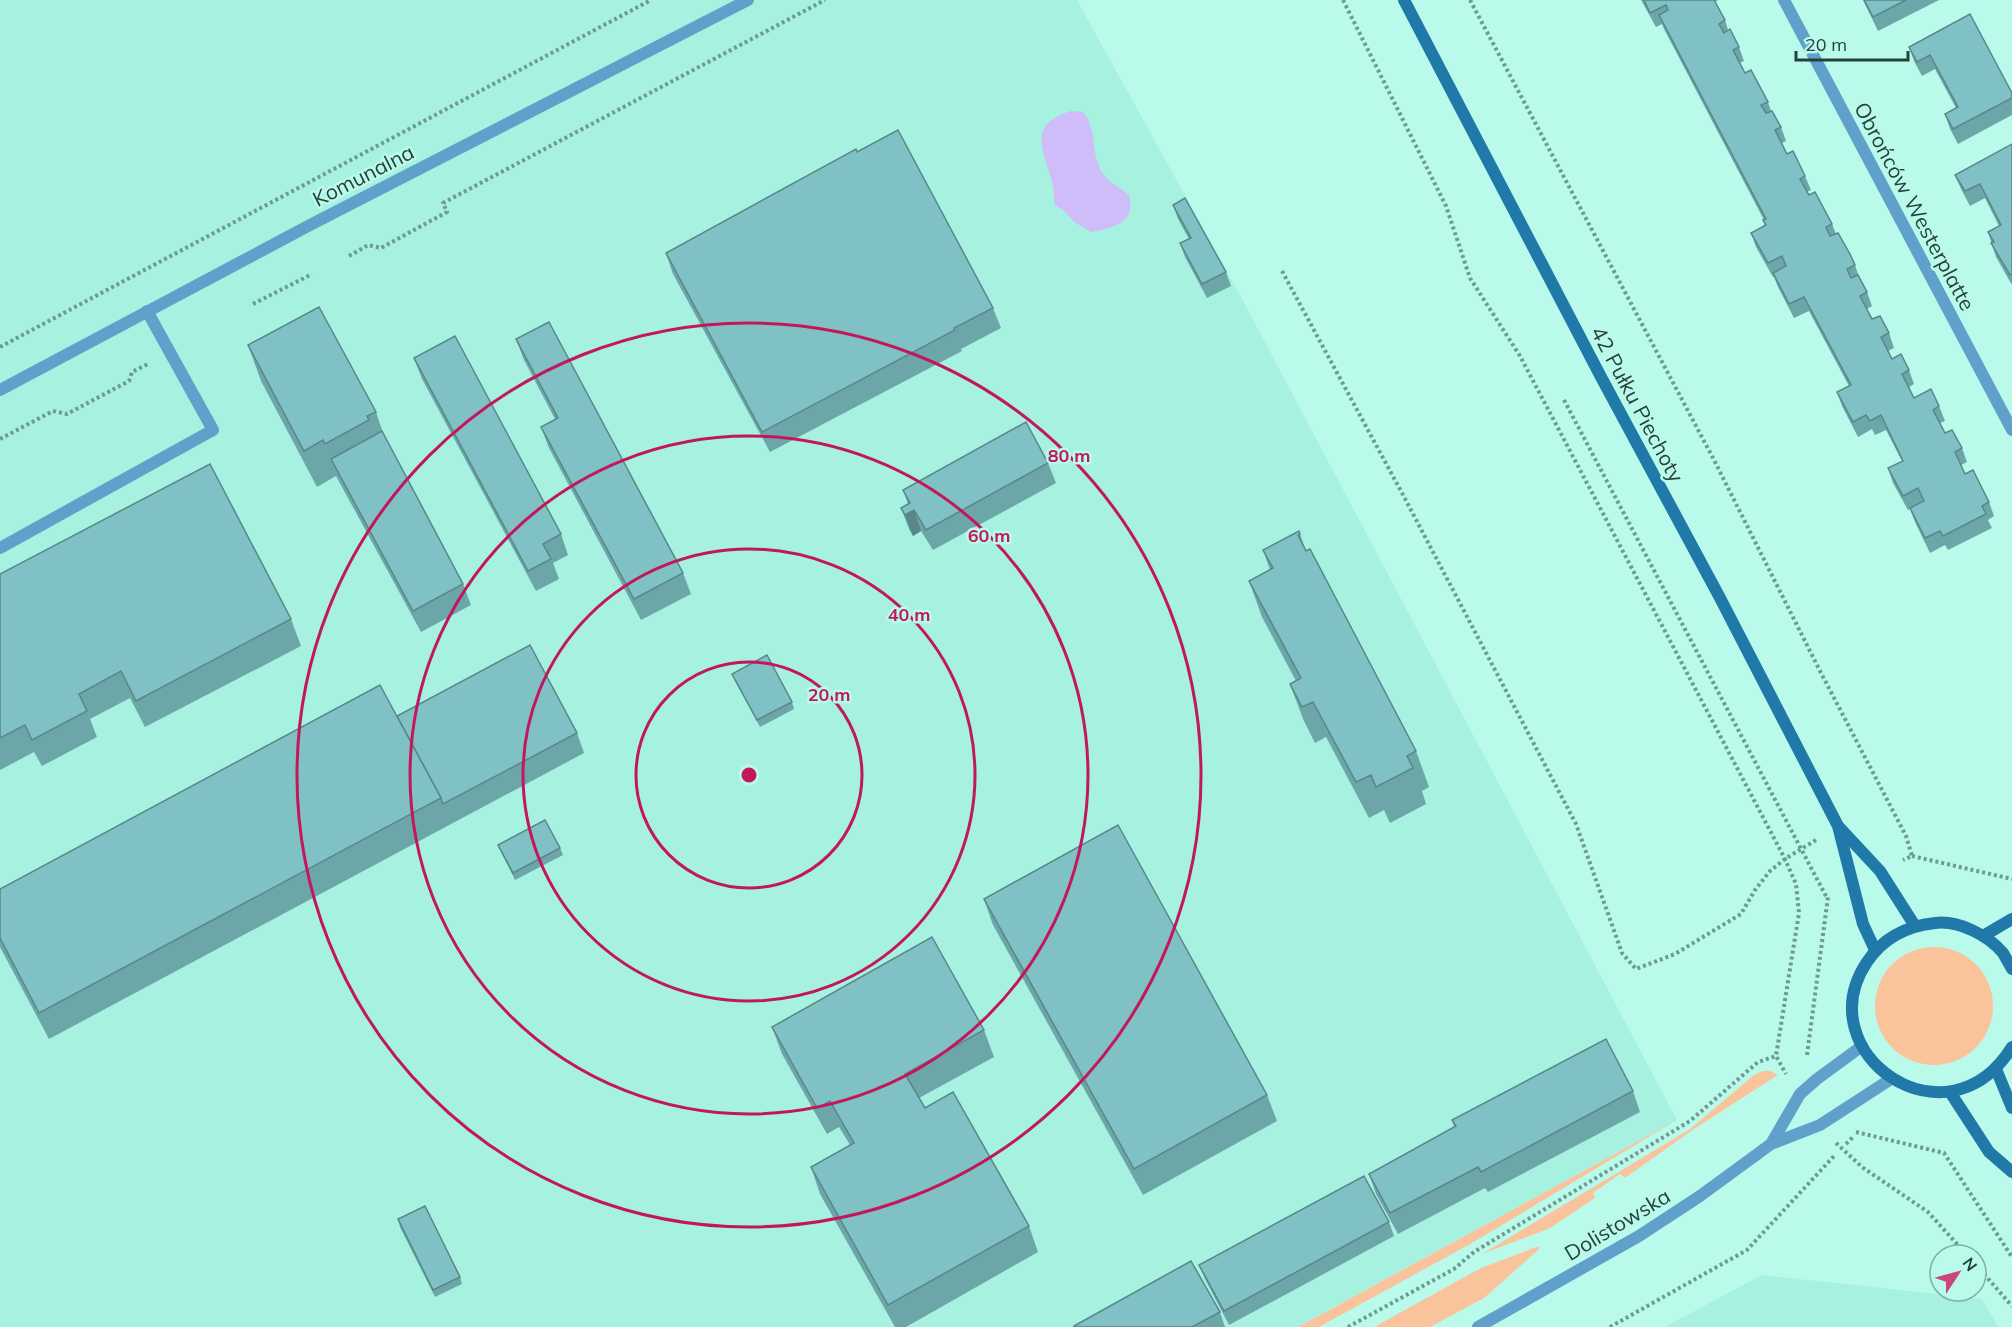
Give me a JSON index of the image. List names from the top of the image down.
{
  "streets": {
    "street": [
      "Komunalna",
      "Obrońców Westerplatte",
      "42 Pułku Piechoty",
      "Dolistowska"
    ]
  },
  "scale_bar": "20 m",
  "north": "top right",
  "rings": [
    "80 m",
    "60 m",
    "40 m",
    "20 m"
  ]
}
